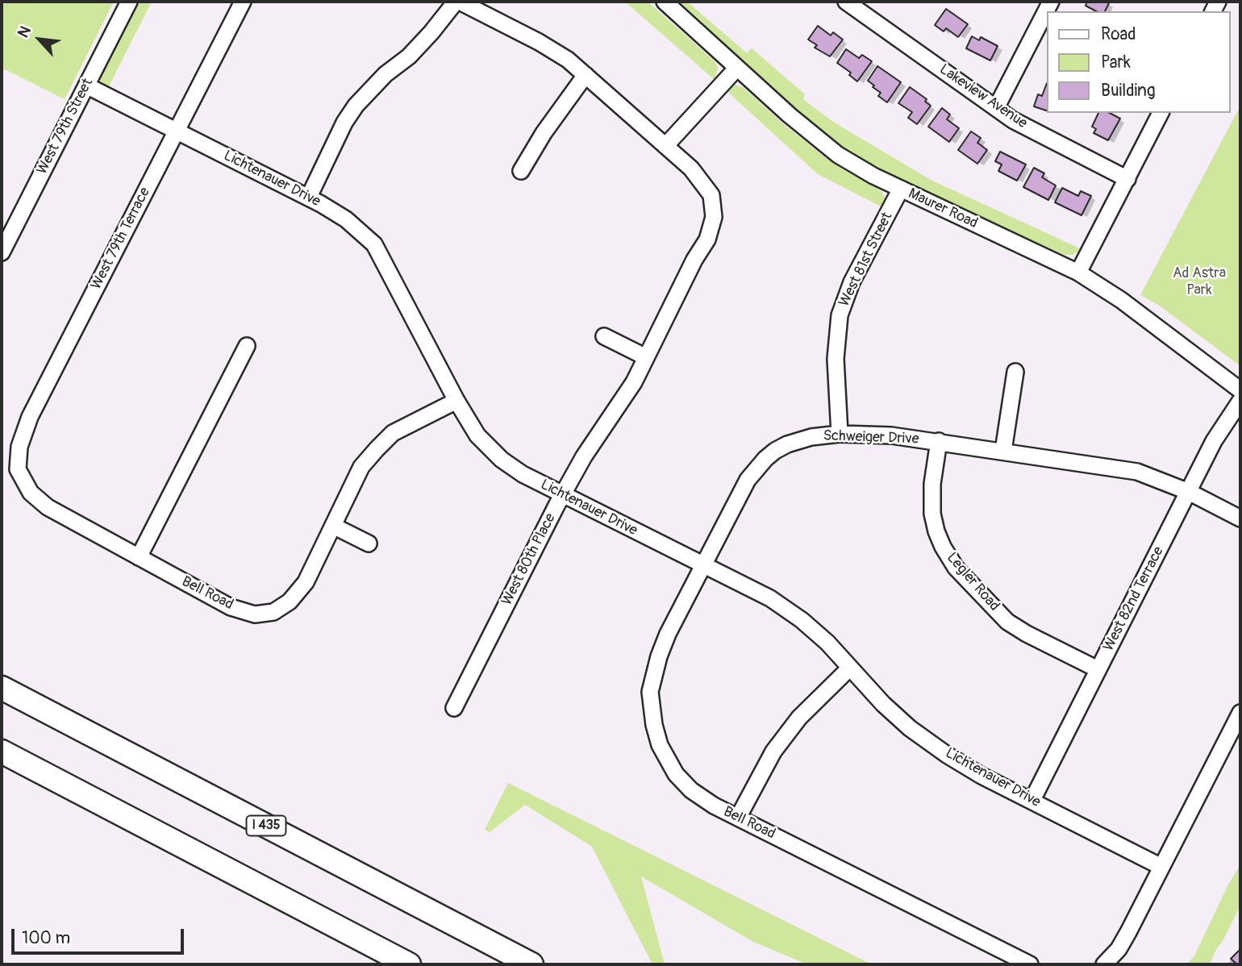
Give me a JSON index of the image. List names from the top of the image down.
{
  "streets": {
    "highway": ["I 435"],
    "street": [
      "Lakeview Avenue",
      "West 79th Street",
      "Lichtenauer Drive",
      "Maurer Road",
      "West 79th Terrace",
      "West 81st Street",
      "Schweiger Drive",
      "West 80th Place",
      "Legler Road",
      "Bell Road",
      "West 82nd Terrace"
    ]
  },
  "crossings": [
    ["West 79th Street", "Lichtenauer Drive"],
    ["Lichtenauer Drive", "West 79th Terrace"],
    ["Lichtenauer Drive", "Schweiger Drive"],
    ["Lichtenauer Drive", "West 80th Place"],
    ["Lichtenauer Drive", "Bell Road"],
    ["Lichtenauer Drive", "West 82nd Terrace"],
    ["Maurer Road", "West 81st Street"],
    ["West 79th Terrace", "Bell Road"],
    ["West 81st Street", "Schweiger Drive"],
    ["Schweiger Drive", "Legler Road"],
    ["Schweiger Drive", "Bell Road"],
    ["Schweiger Drive", "West 82nd Terrace"],
    ["Legler Road", "West 82nd Terrace"]
  ],
  "parks": ["Ad Astra Park"],
  "legend": ["Road", "Park", "Building"],
  "scale_bar": "100 m",
  "north": "top left"
}
